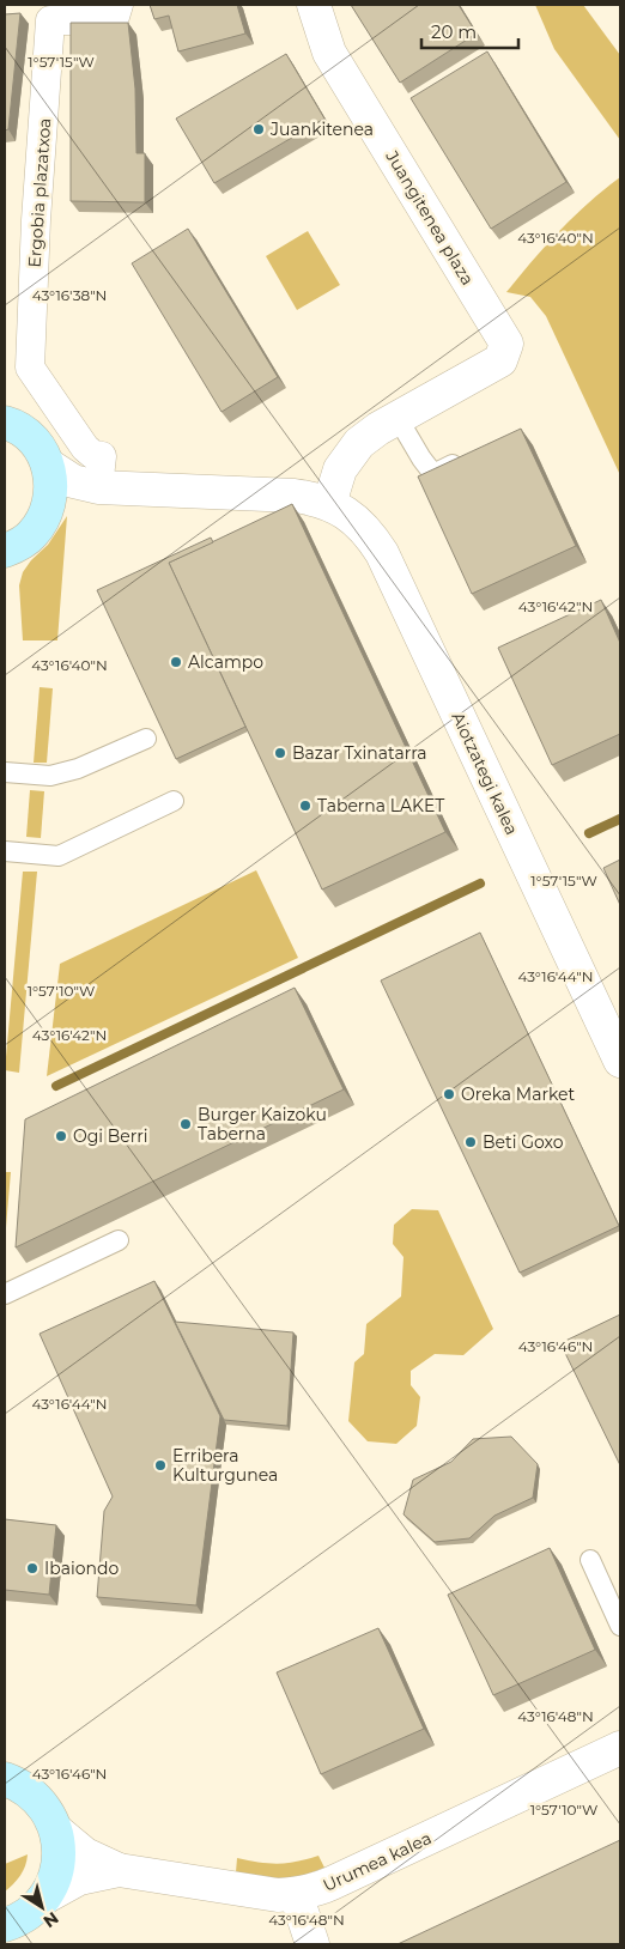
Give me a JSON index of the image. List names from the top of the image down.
{
  "streets": {
    "street": [
      "Ergobia plazatxoa",
      "Juangitenea plaza",
      "Aiotzategi kalea",
      "Urumea kalea"
    ]
  },
  "crossings": [
    ["Ergobia plazatxoa", "Aiotzategi kalea"]
  ],
  "places": [
    "Juankitenea",
    "Alcampo",
    "Bazar Txinatarra",
    "Taberna LAKET",
    "Oreka Market",
    "Burger Kaizoku Taberna",
    "Ogi Berri",
    "Beti Goxo",
    "Erribera Kulturgunea",
    "Ibaiondo"
  ],
  "scale_bar": "20 m",
  "north": "bottom right",
  "coordinates": [
    "1°57'15\"W",
    "43°16'40\"N",
    "43°16'38\"N",
    "43°16'42\"N",
    "43°16'44\"N",
    "1°57'10\"W",
    "43°16'46\"N",
    "43°16'48\"N"
  ]
}
